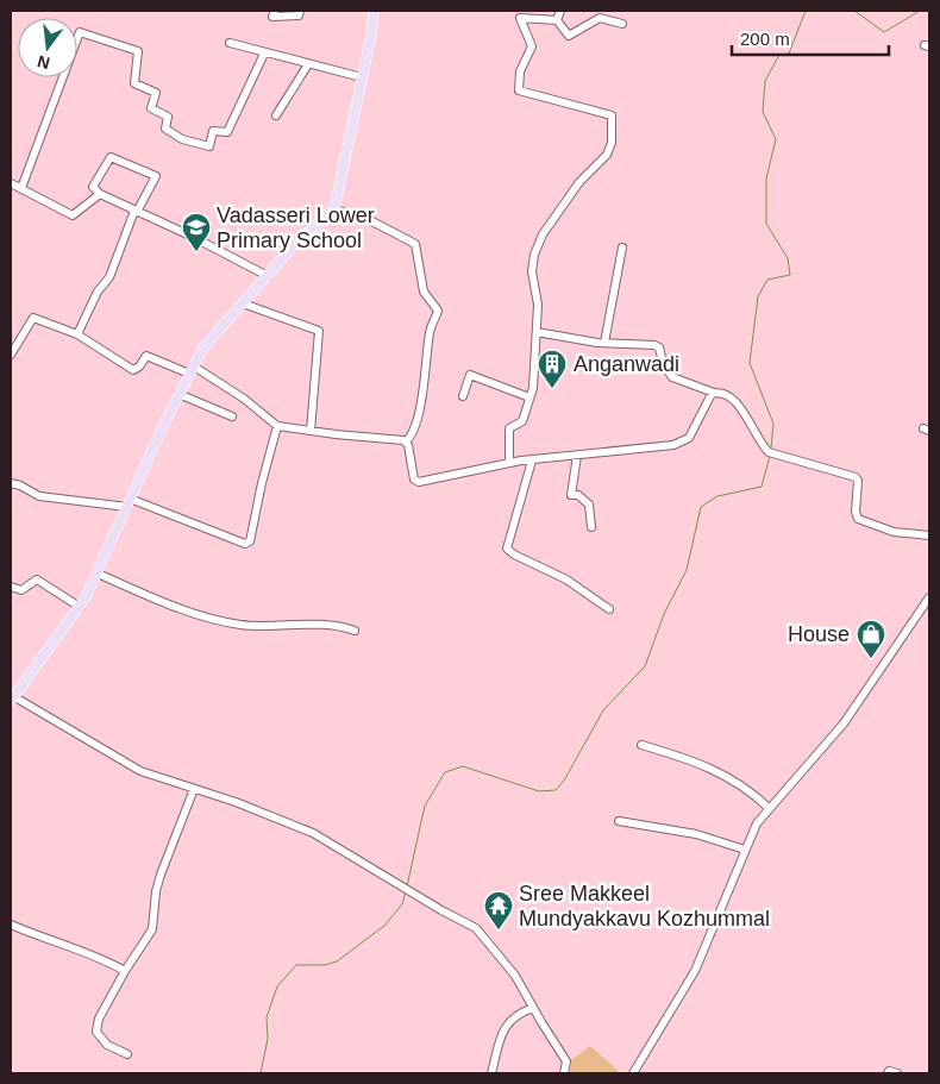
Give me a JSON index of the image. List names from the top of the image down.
{
  "places": {
    "school or university": ["Vadasseri Lower Primary School"],
    "building": ["Anganwadi"],
    "shop": ["House"],
    "temple": ["Sree Makkeel Mundyakkavu Kozhummal"]
  },
  "scale_bar": "200 m",
  "north": "bottom"
}
